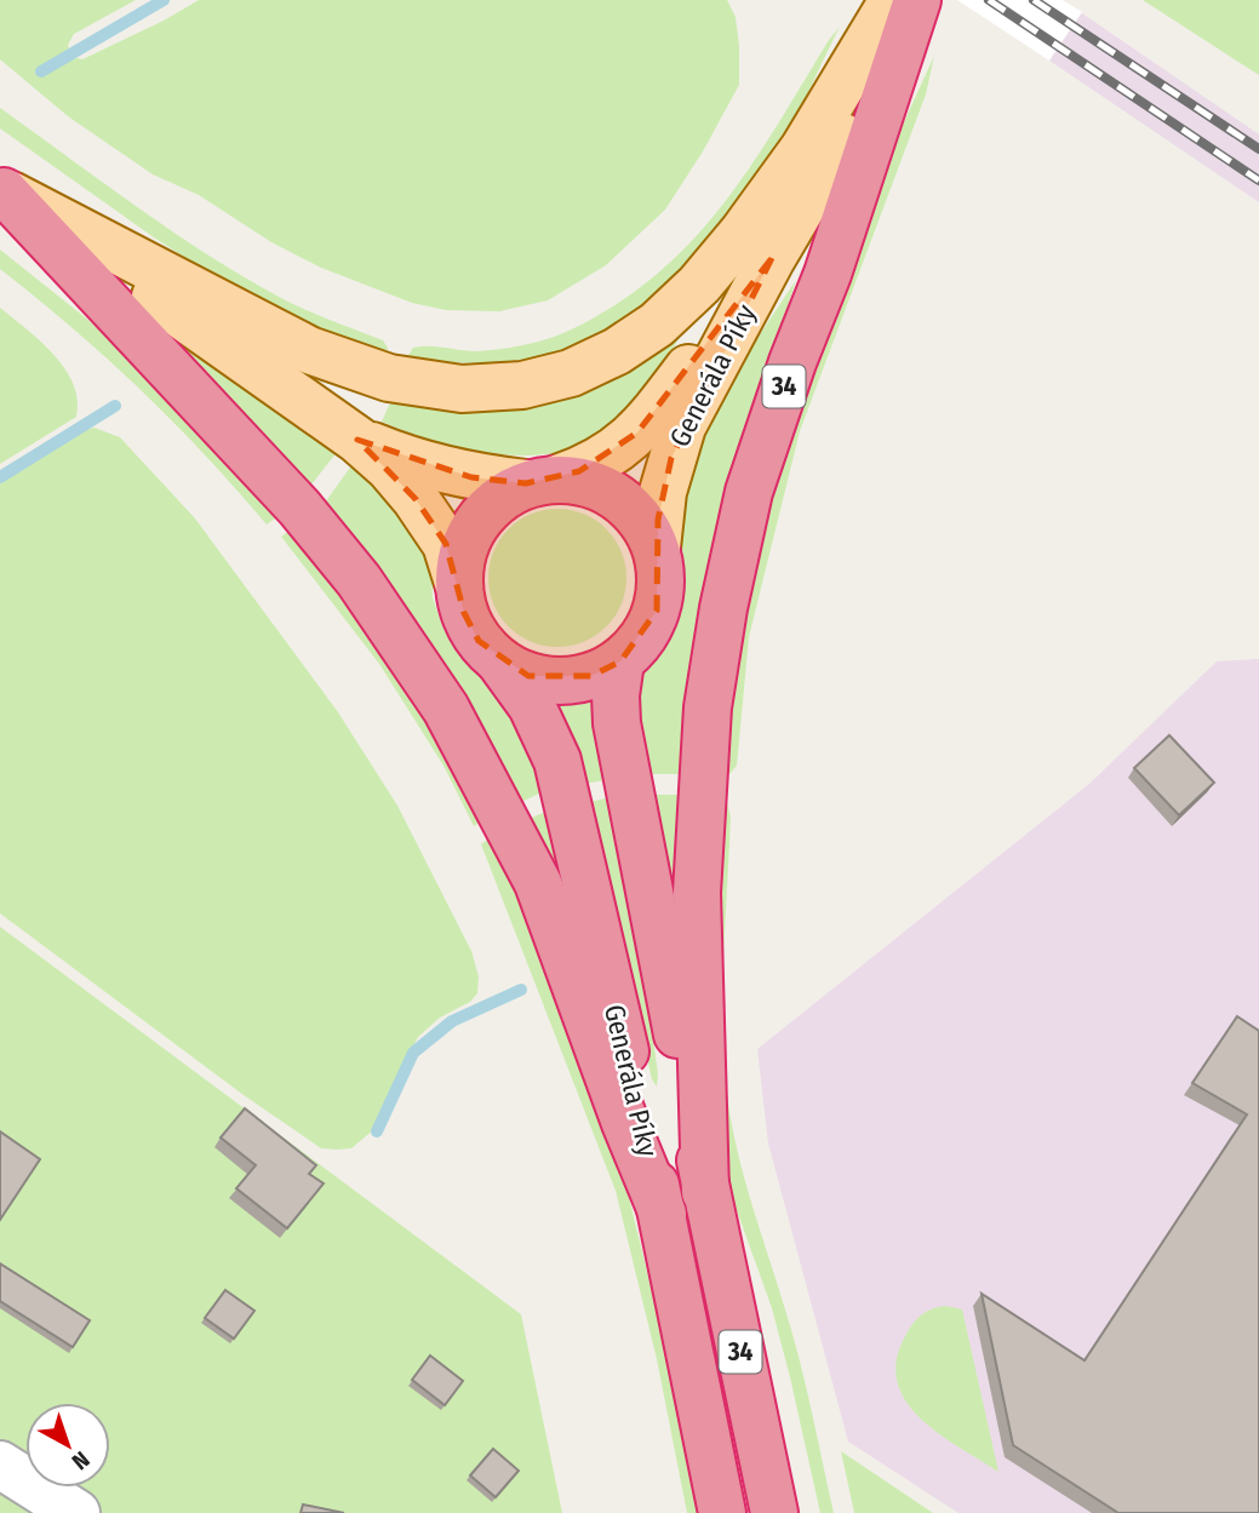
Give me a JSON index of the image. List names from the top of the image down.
{
  "streets": {
    "highway": ["Generála Píky", "34"]
  },
  "crossings": [
    ["Generála Píky", "34"]
  ],
  "north": "bottom right"
}
